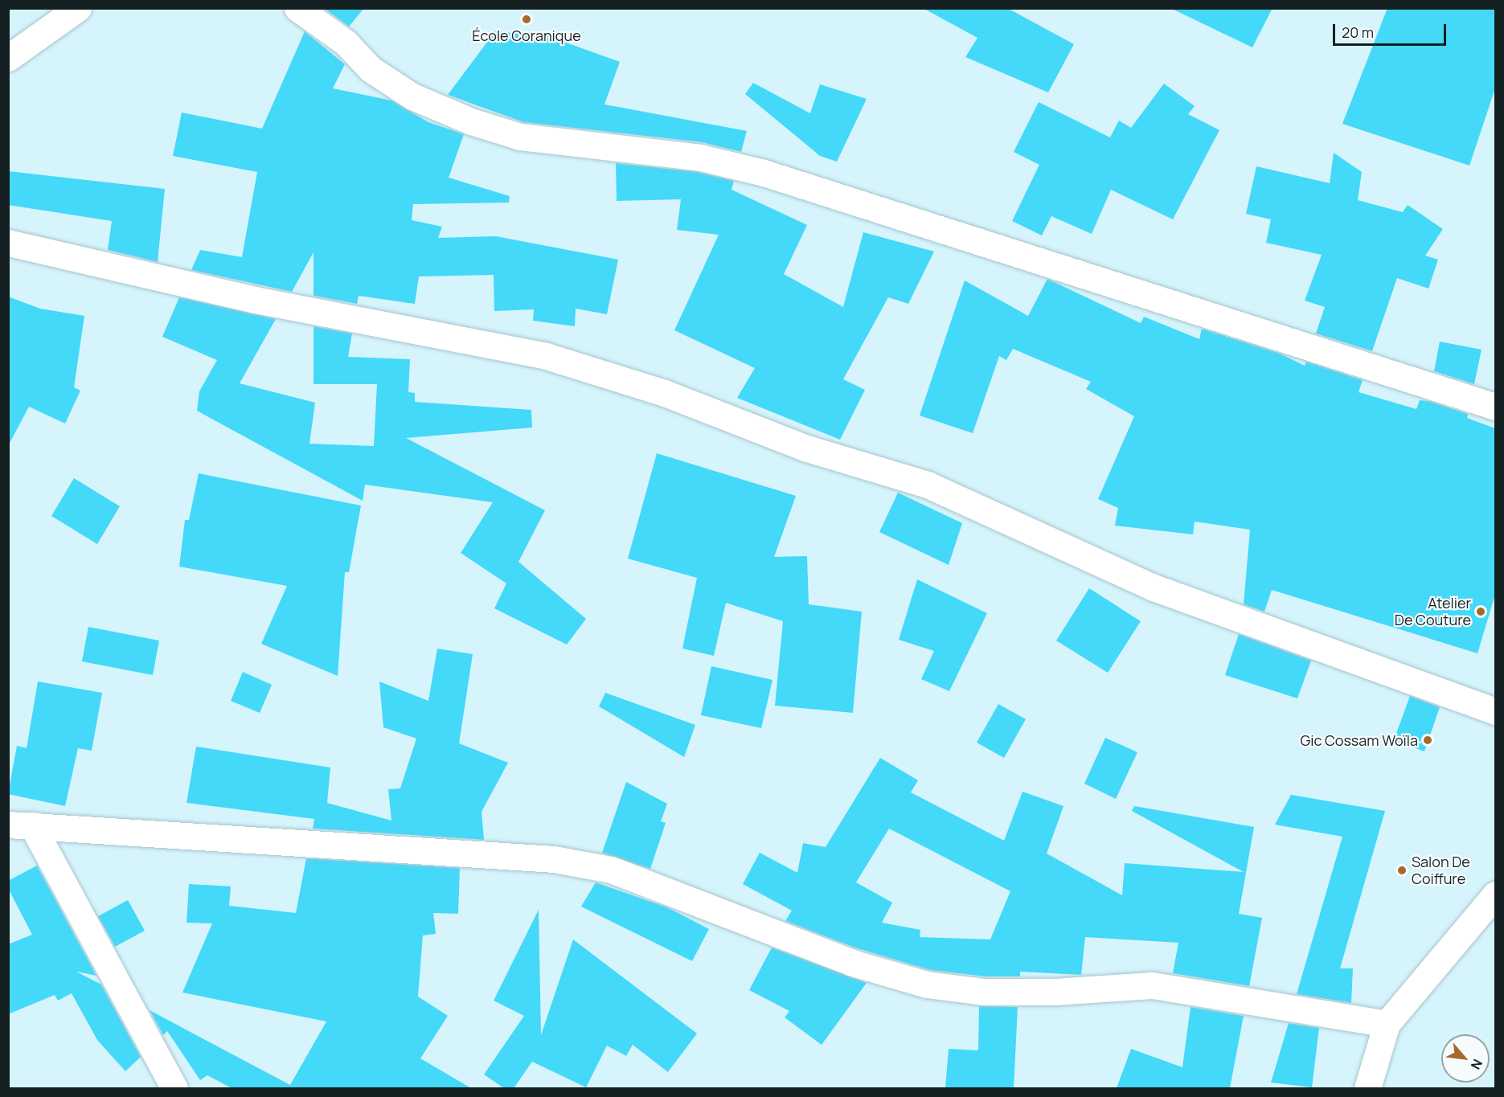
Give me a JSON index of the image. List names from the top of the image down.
{
  "places": [
    "École Coranique",
    "Atelier De Couture",
    "Gic Cossam Woïla",
    "Salon De Coiffure"
  ],
  "scale_bar": "20 m",
  "north": "bottom right"
}
